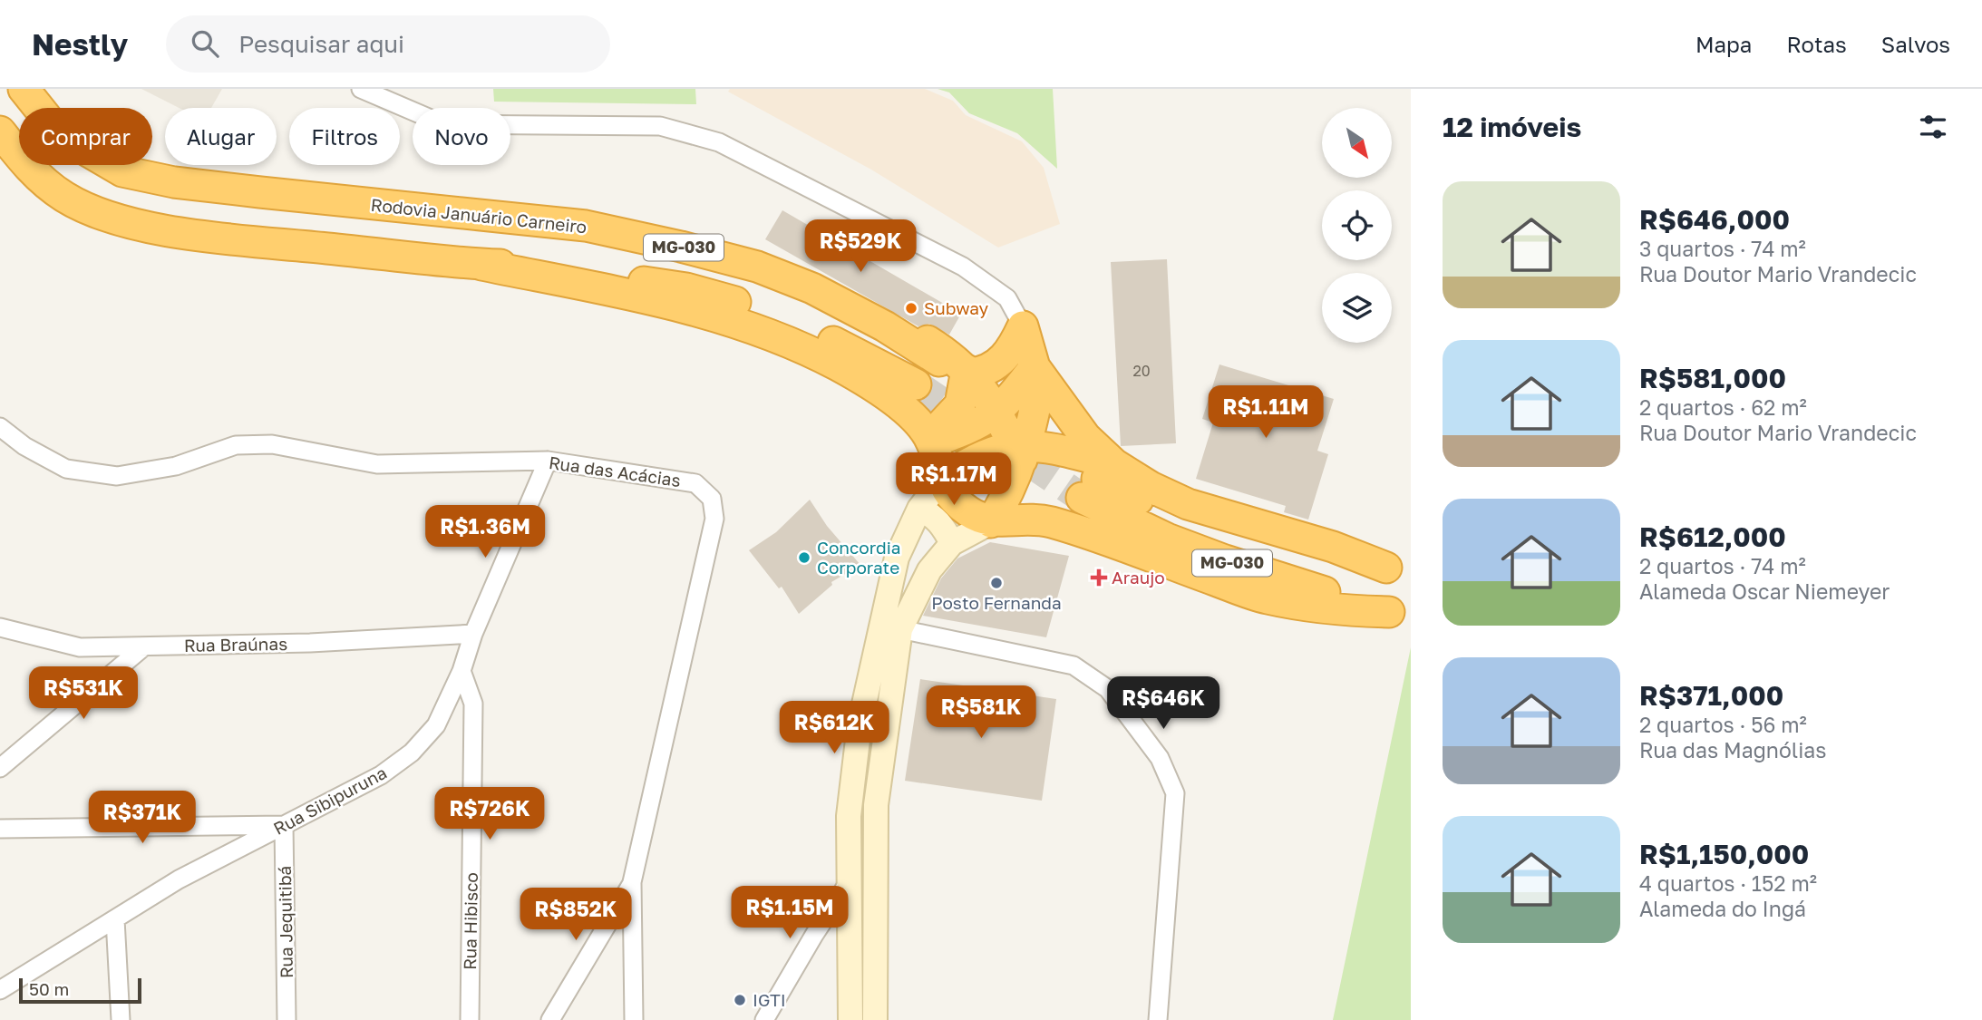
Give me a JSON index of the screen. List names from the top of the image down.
{
  "streets": {
    "highway": ["Rodovia Januário Carneiro", "MG-030"],
    "street": [
      "Rua das Acácias",
      "Rua Braúnas",
      "Rua Sibipuruna",
      "Rua Hibisco",
      "Rua Jequitibá"
    ]
  },
  "crossings": [
    ["Rua das Acácias", "Rua Sibipuruna"],
    ["Rua Braúnas", "Rua Sibipuruna"],
    ["Rua Sibipuruna", "Rua Hibisco"],
    ["Rua Sibipuruna", "Rua Jequitibá"]
  ],
  "places": {
    "other": [
      "Subway",
      "Concordia Corporate",
      "Posto Fernanda",
      "IGTI"
    ],
    "health": ["Araujo"]
  },
  "house_numbers": ["20"],
  "scale_bar": "50 m",
  "north": "bottom right",
  "page": {
    "header": "Nestly",
    "search": "Pesquisar aqui",
    "nav": ["Mapa", "Rotas", "Salvos"],
    "heading": "12 imóveis",
    "chip": [
      "Comprar",
      "Alugar",
      "Filtros",
      "Novo"
    ],
    "list": [
      {
        "name": "R$646,000",
        "note": "3 quartos · 74 m² · Rua Doutor Mario Vrandecic"
      },
      {
        "name": "R$581,000",
        "note": "2 quartos · 62 m² · Rua Doutor Mario Vrandecic"
      },
      {
        "name": "R$612,000",
        "note": "2 quartos · 74 m² · Alameda Oscar Niemeyer"
      },
      {
        "name": "R$371,000",
        "note": "2 quartos · 56 m² · Rua das Magnólias"
      },
      {
        "name": "R$1,150,000",
        "note": "4 quartos · 152 m² · Alameda do Ingá"
      }
    ],
    "price": [
      "R$529K",
      "R$1.11M",
      "R$1.17M",
      "R$1.36M",
      "R$531K",
      "R$646K",
      "R$581K",
      "R$612K",
      "R$726K",
      "R$371K",
      "R$1.15M",
      "R$852K"
    ],
    "scale": "50 m"
  }
}
